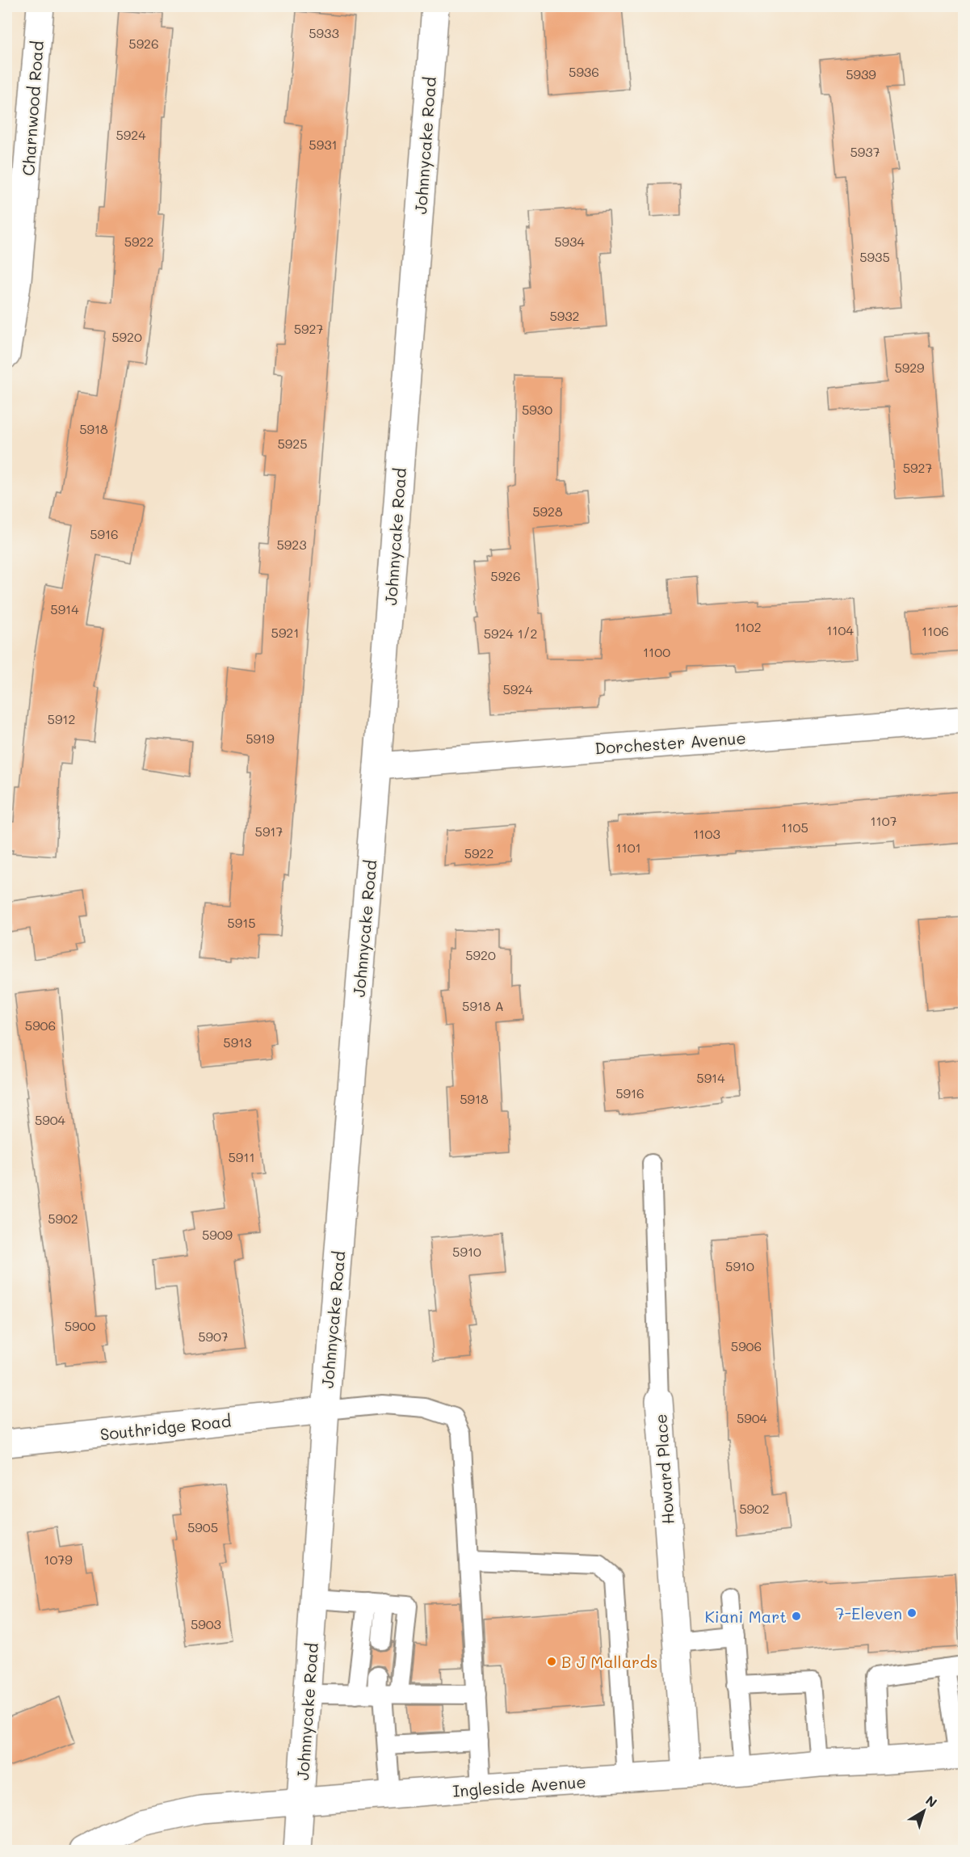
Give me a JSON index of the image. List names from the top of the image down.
{
  "streets": {
    "main road": [
      "Charnwood Road",
      "Johnnycake Road",
      "Dorchester Avenue",
      "Southridge Road",
      "Howard Place",
      "Ingleside Avenue"
    ]
  },
  "crossings": [
    ["Johnnycake Road", "Dorchester Avenue"],
    ["Johnnycake Road", "Southridge Road"],
    ["Johnnycake Road", "Ingleside Avenue"],
    ["Howard Place", "Ingleside Avenue"]
  ],
  "places": ["7-Eleven", "Kiani Mart", "B J Mallards"],
  "house_numbers": [
    "5933",
    "5926",
    "5936",
    "5939",
    "5924",
    "5931",
    "5937",
    "5922",
    "5934",
    "5935",
    "5932",
    "5927",
    "5920",
    "5929",
    "5930",
    "5918",
    "5925",
    "5927",
    "5928",
    "5916",
    "5923",
    "5926",
    "5914",
    "1102",
    "1104",
    "1106",
    "5921",
    "5924 1/2",
    "1100",
    "5924",
    "5912",
    "5919",
    "1107",
    "1105",
    "5917",
    "1103",
    "1101",
    "5922",
    "5915",
    "5920",
    "5918 A",
    "5906",
    "5913",
    "5914",
    "5916",
    "5918",
    "5904",
    "5911",
    "5902",
    "5909",
    "5910",
    "5910",
    "5900",
    "5907",
    "5906",
    "5904",
    "5902",
    "5905",
    "1079",
    "5903"
  ],
  "north": "top right"
}
